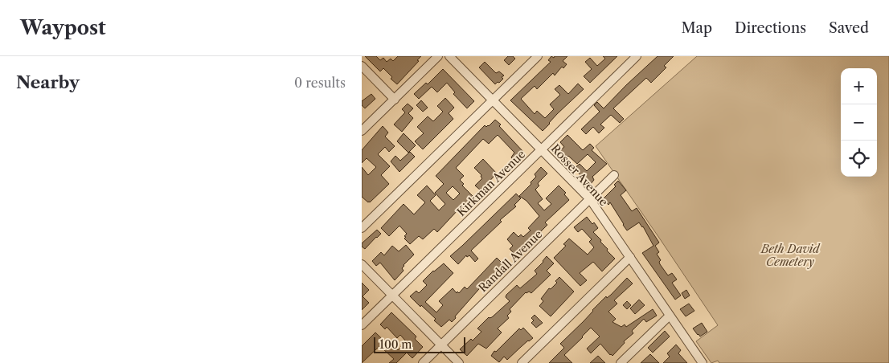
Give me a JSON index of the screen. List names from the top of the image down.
{
  "streets": {
    "street": ["Rosser Avenue", "Kirkman Avenue", "Randall Avenue"]
  },
  "crossings": [
    ["Rosser Avenue", "Kirkman Avenue"],
    ["Rosser Avenue", "Randall Avenue"]
  ],
  "parks": ["Beth David Cemetery"],
  "scale_bar": "100 m",
  "page": {
    "header": "Waypost",
    "nav": ["Map", "Directions", "Saved"],
    "heading": ["Nearby", "0 results"],
    "map_buttons": ["+", "−"],
    "scale": "100 m"
  }
}
